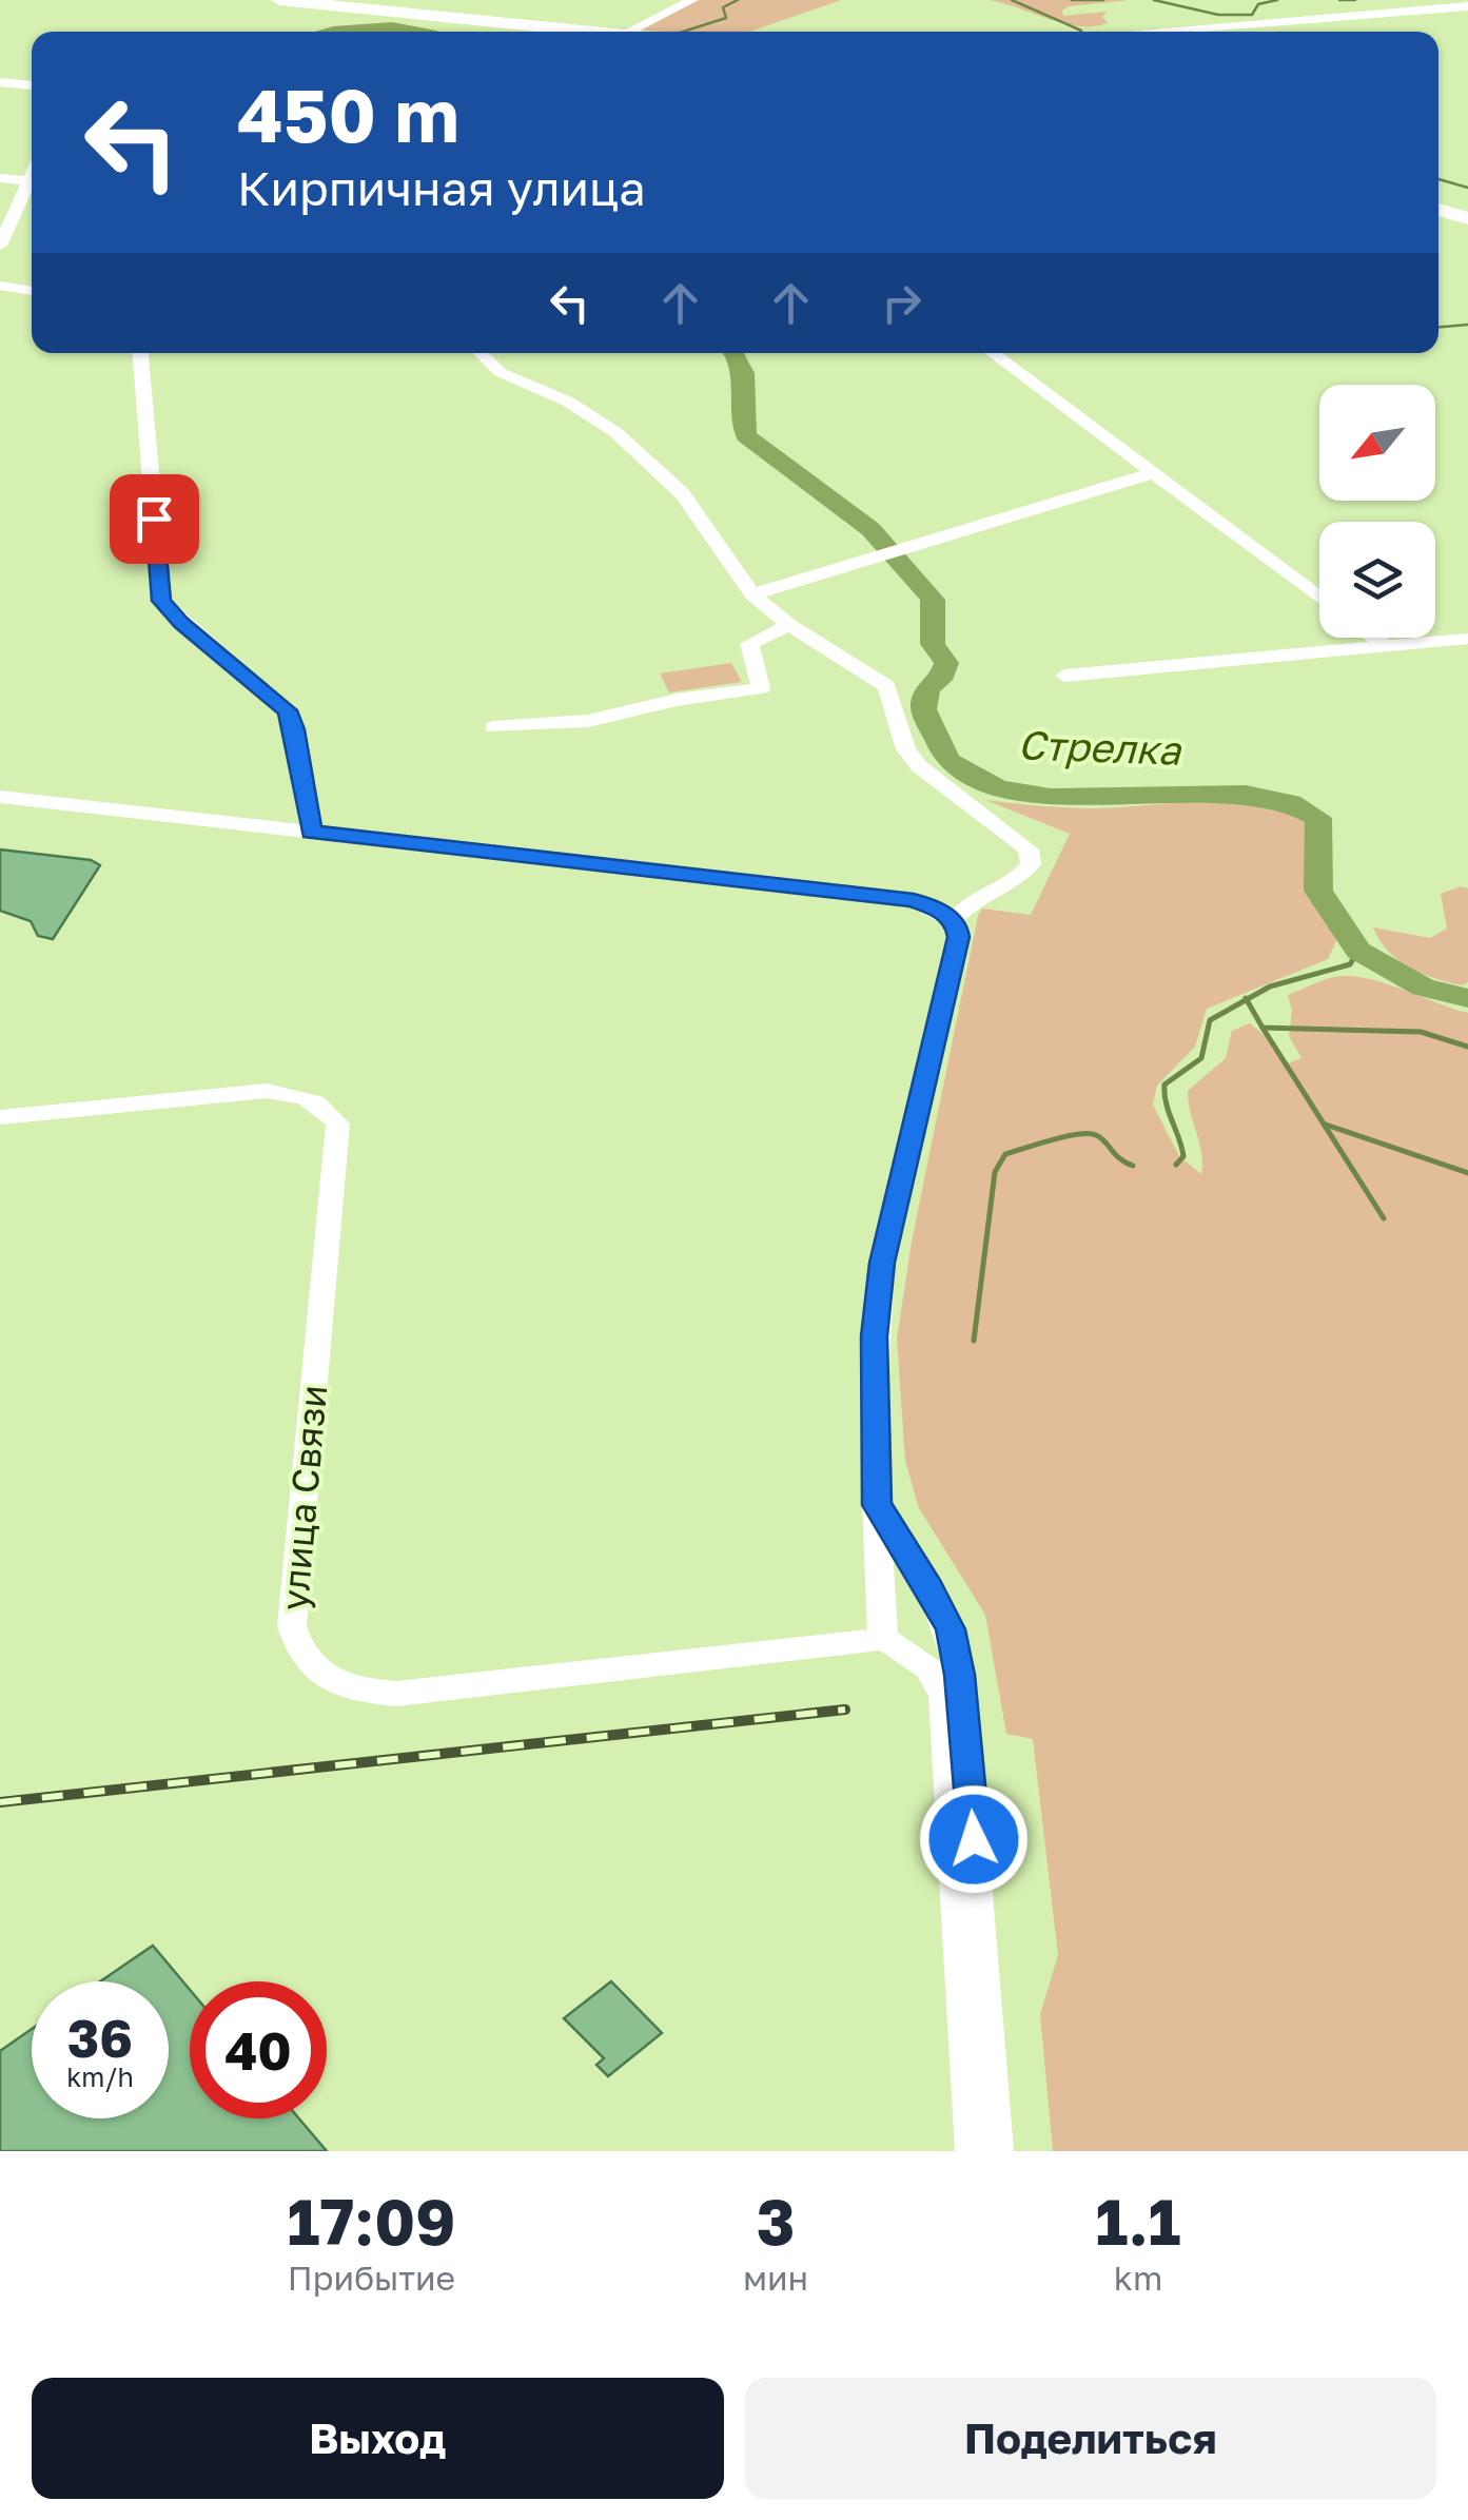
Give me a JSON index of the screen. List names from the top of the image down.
{
  "streets": {
    "street": ["улица Связи"]
  },
  "water": ["Стрелка"],
  "north": "bottom left",
  "page": {
    "turn": ["450 m", "Кирпичная улица"],
    "speed": "36 km/h",
    "limit": "40",
    "eta": [
      "17:09",
      "Прибытие",
      "3",
      "мин",
      "1.1",
      "km"
    ],
    "buttons": ["Выход", "Поделиться"]
  }
}
